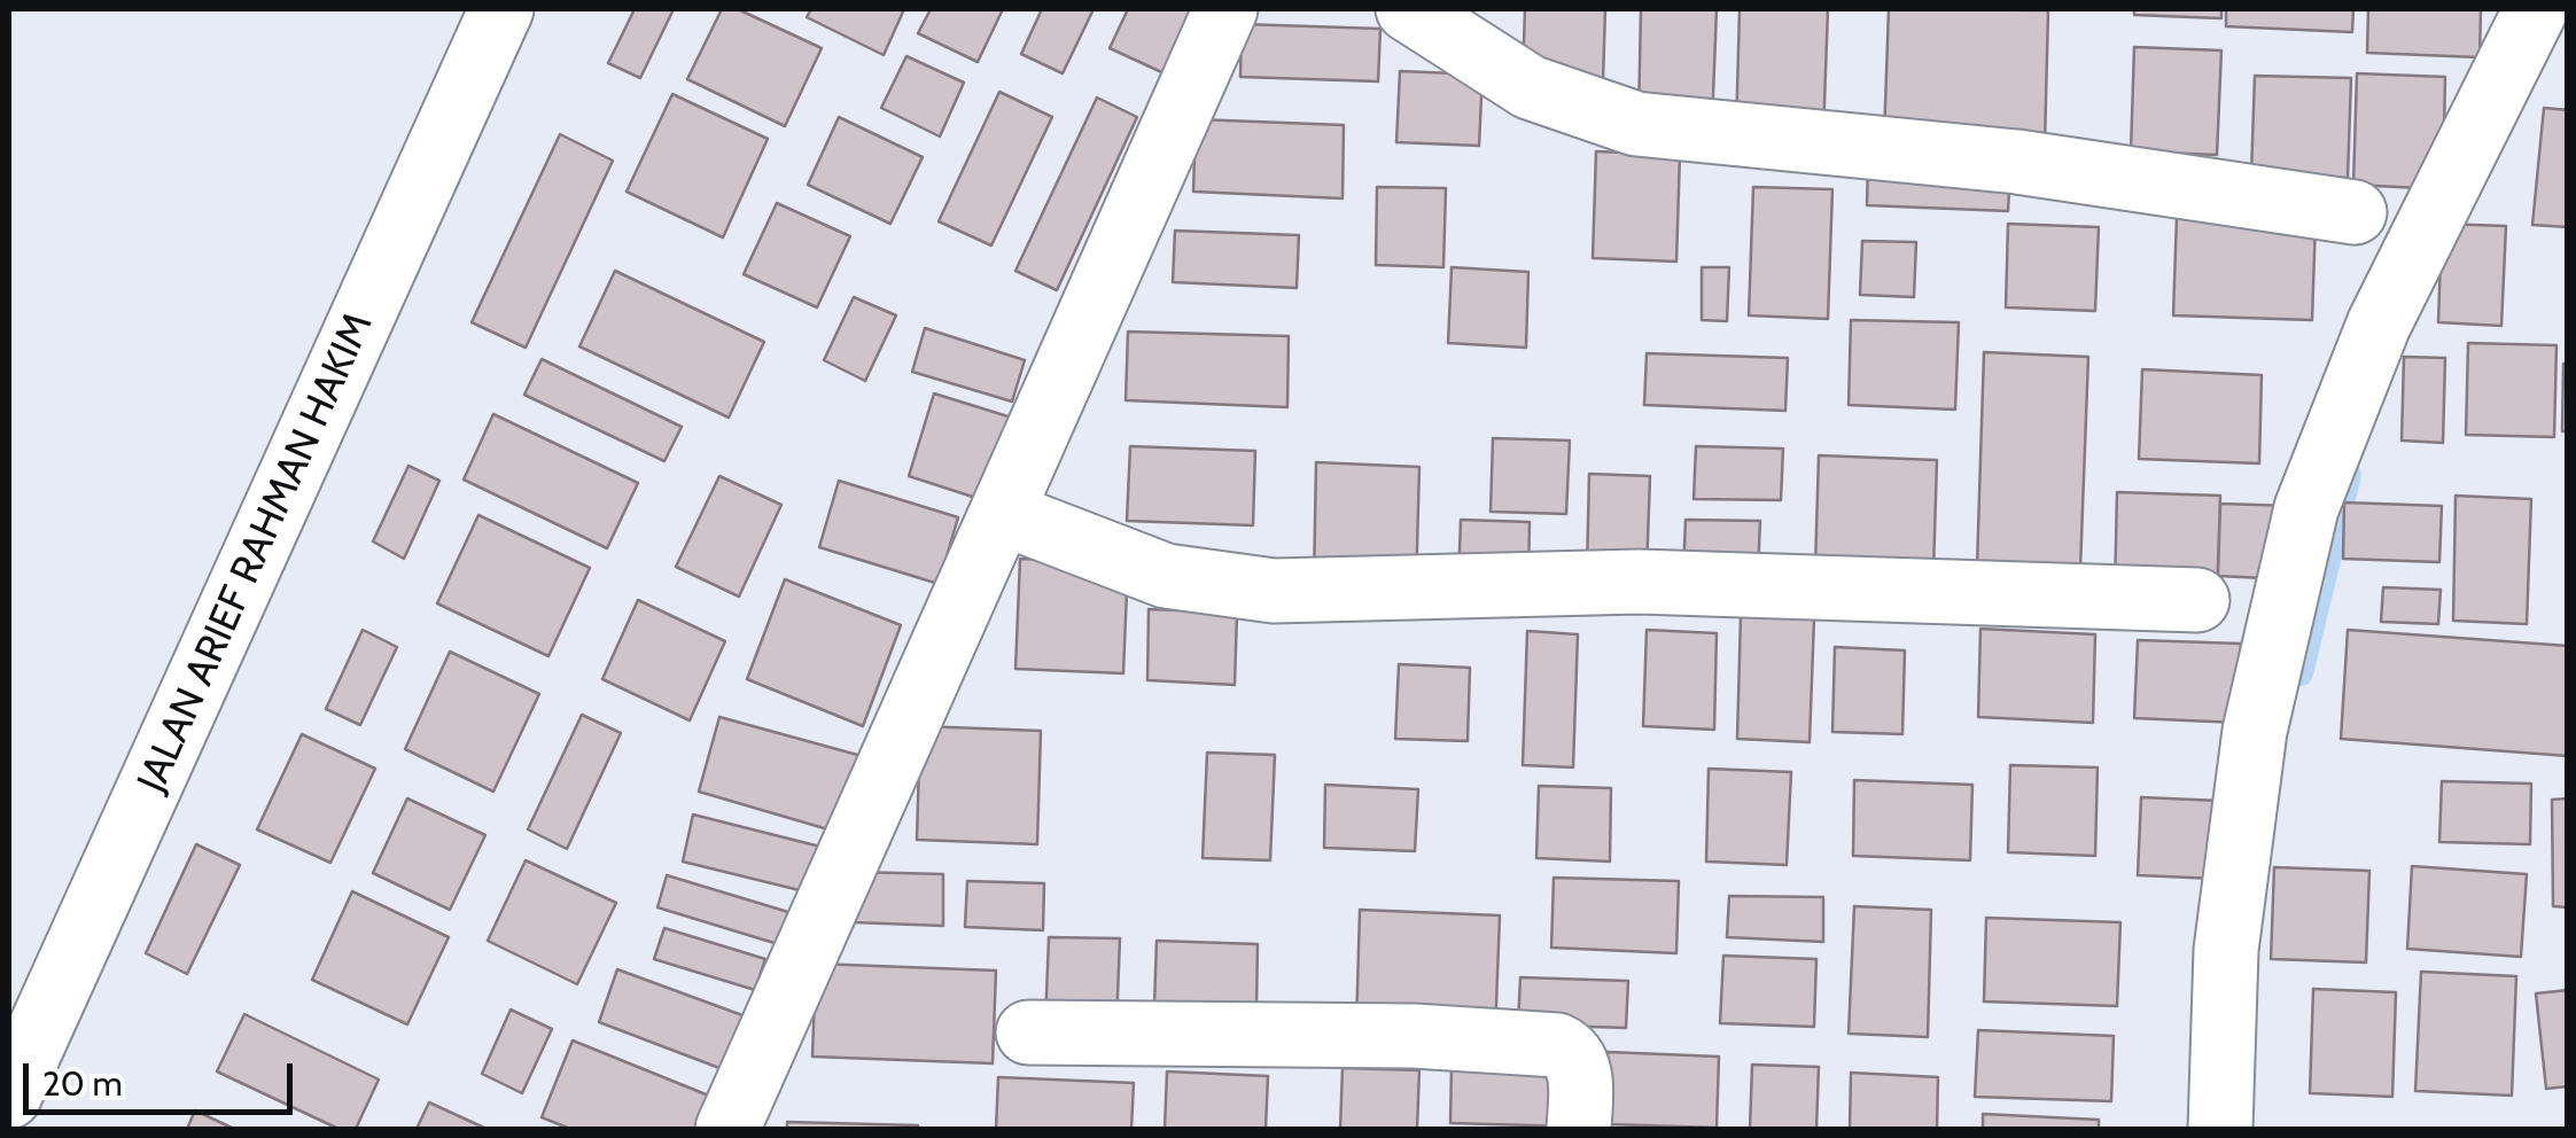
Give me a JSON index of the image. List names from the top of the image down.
{
  "streets": {
    "street": ["JALAN ARIEF RAHMAN HAKIM"]
  },
  "scale_bar": "20 m"
}
